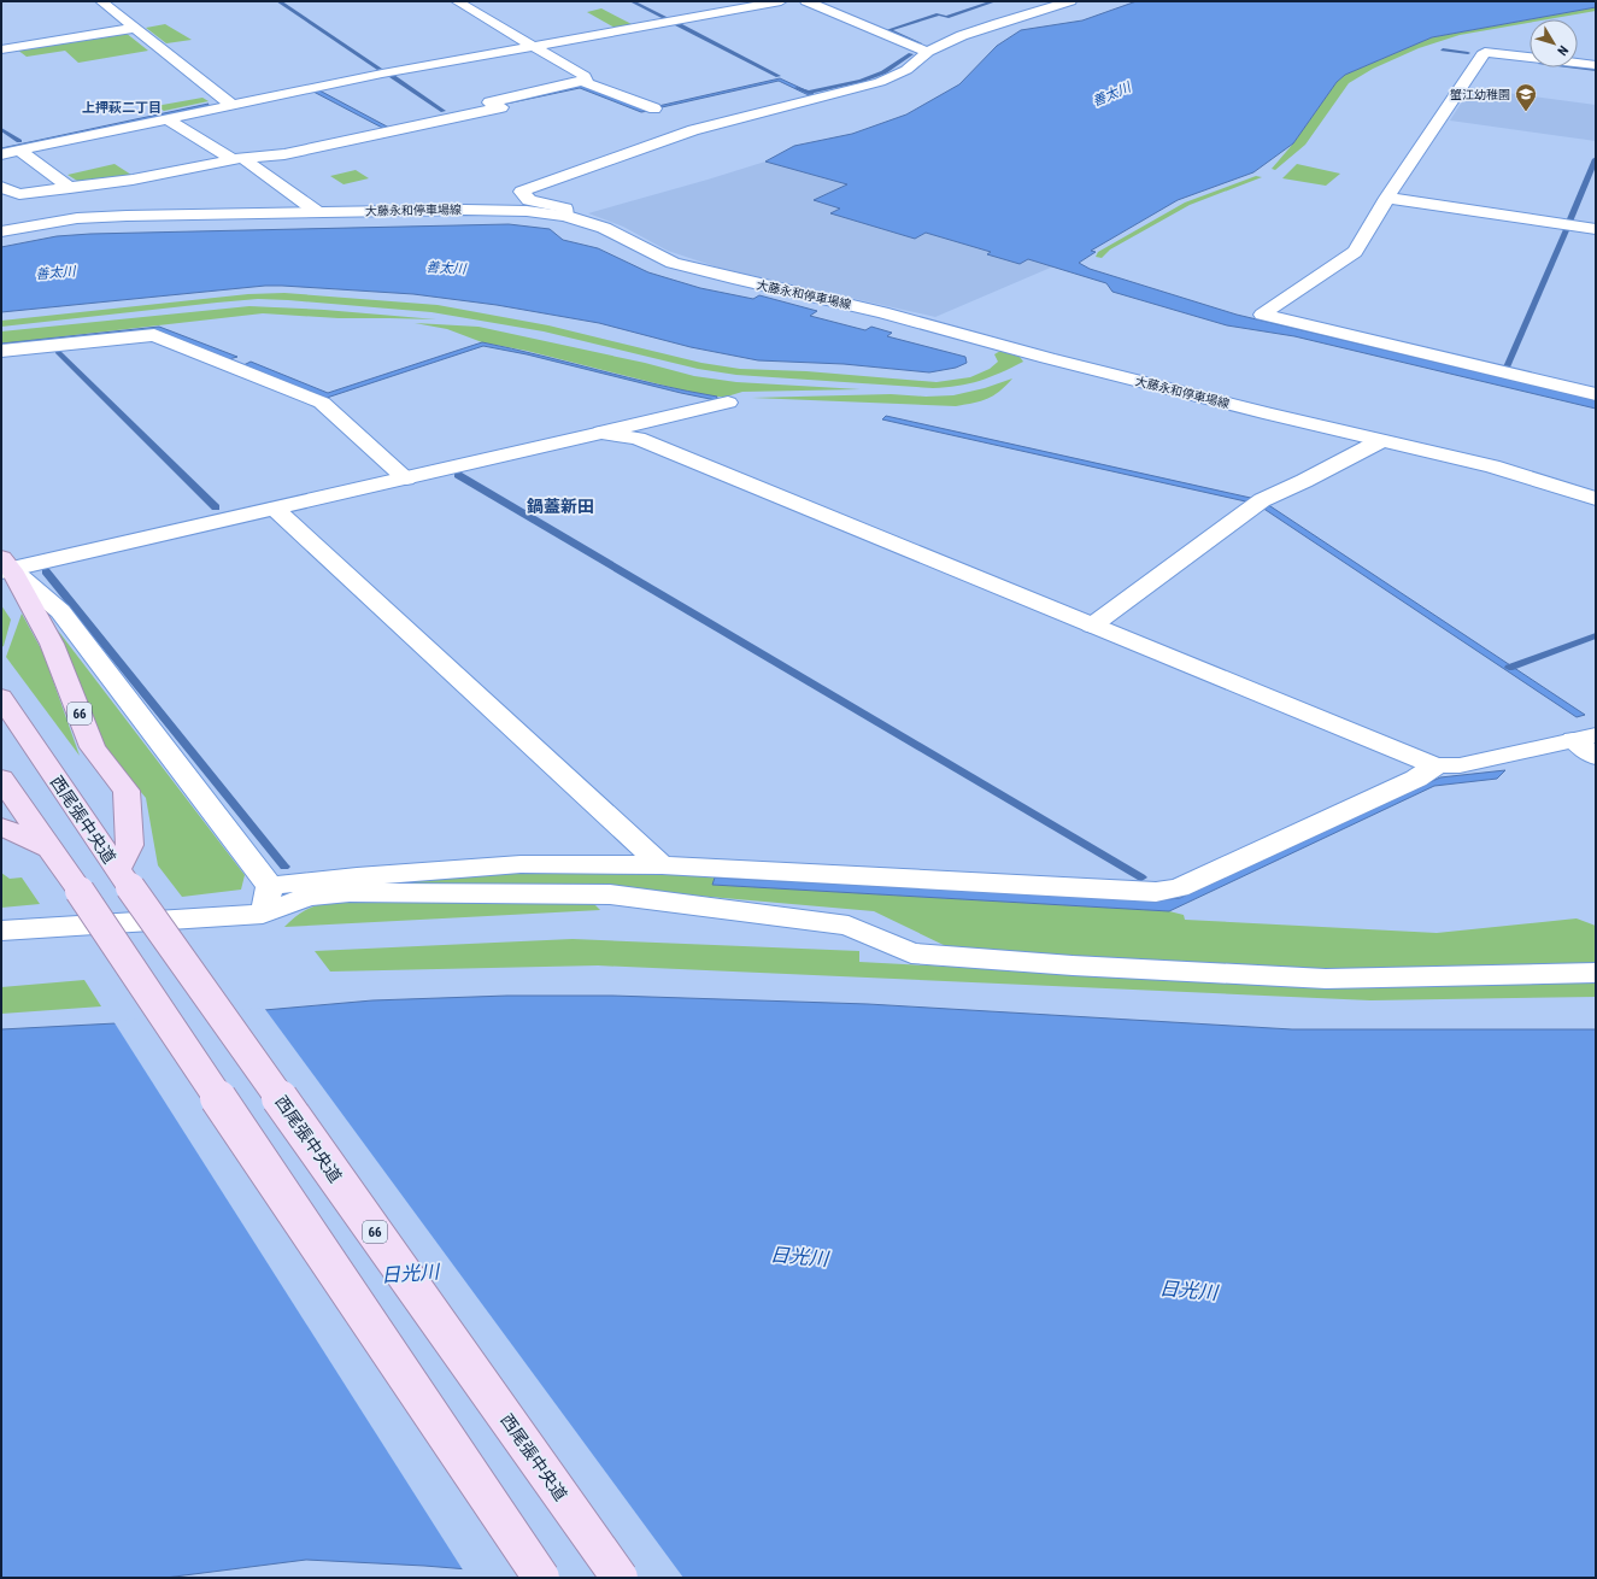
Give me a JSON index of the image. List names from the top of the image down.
{
  "streets": {
    "main road": ["66", "西尾張中央道"],
    "street": ["大藤永和停車場線"]
  },
  "crossings": [
    ["66", "西尾張中央道"]
  ],
  "districts": ["上押萩二丁目", "鍋蓋新田"],
  "water": ["善太川", "日光川"],
  "places": {
    "school or university": ["蟹江幼稚園"]
  },
  "north": "bottom right"
}
